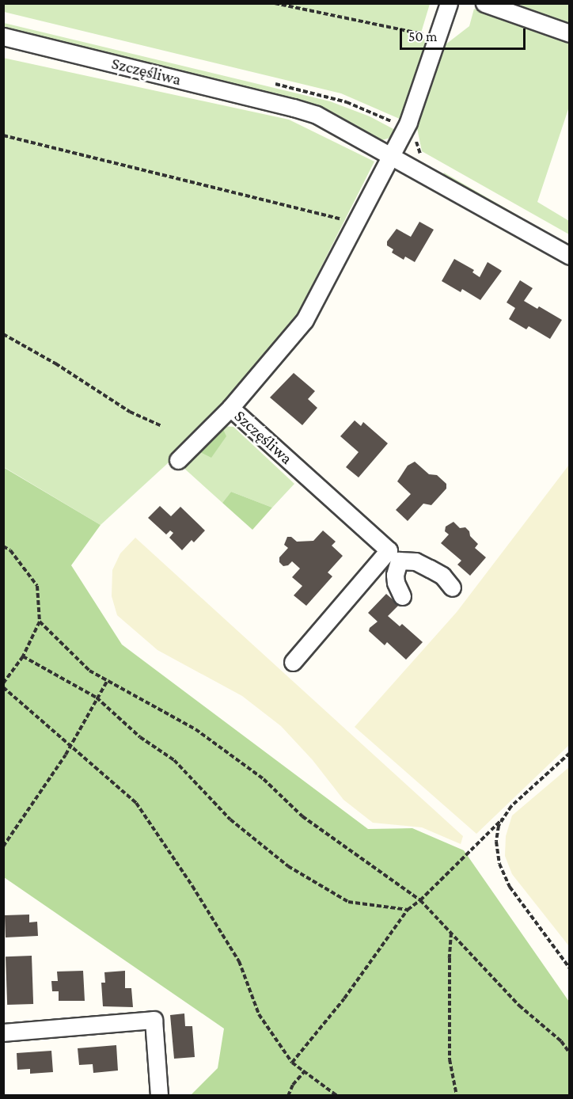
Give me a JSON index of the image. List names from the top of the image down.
{
  "streets": {
    "street": ["Szczęśliwa"]
  },
  "scale_bar": "50 m"
}
